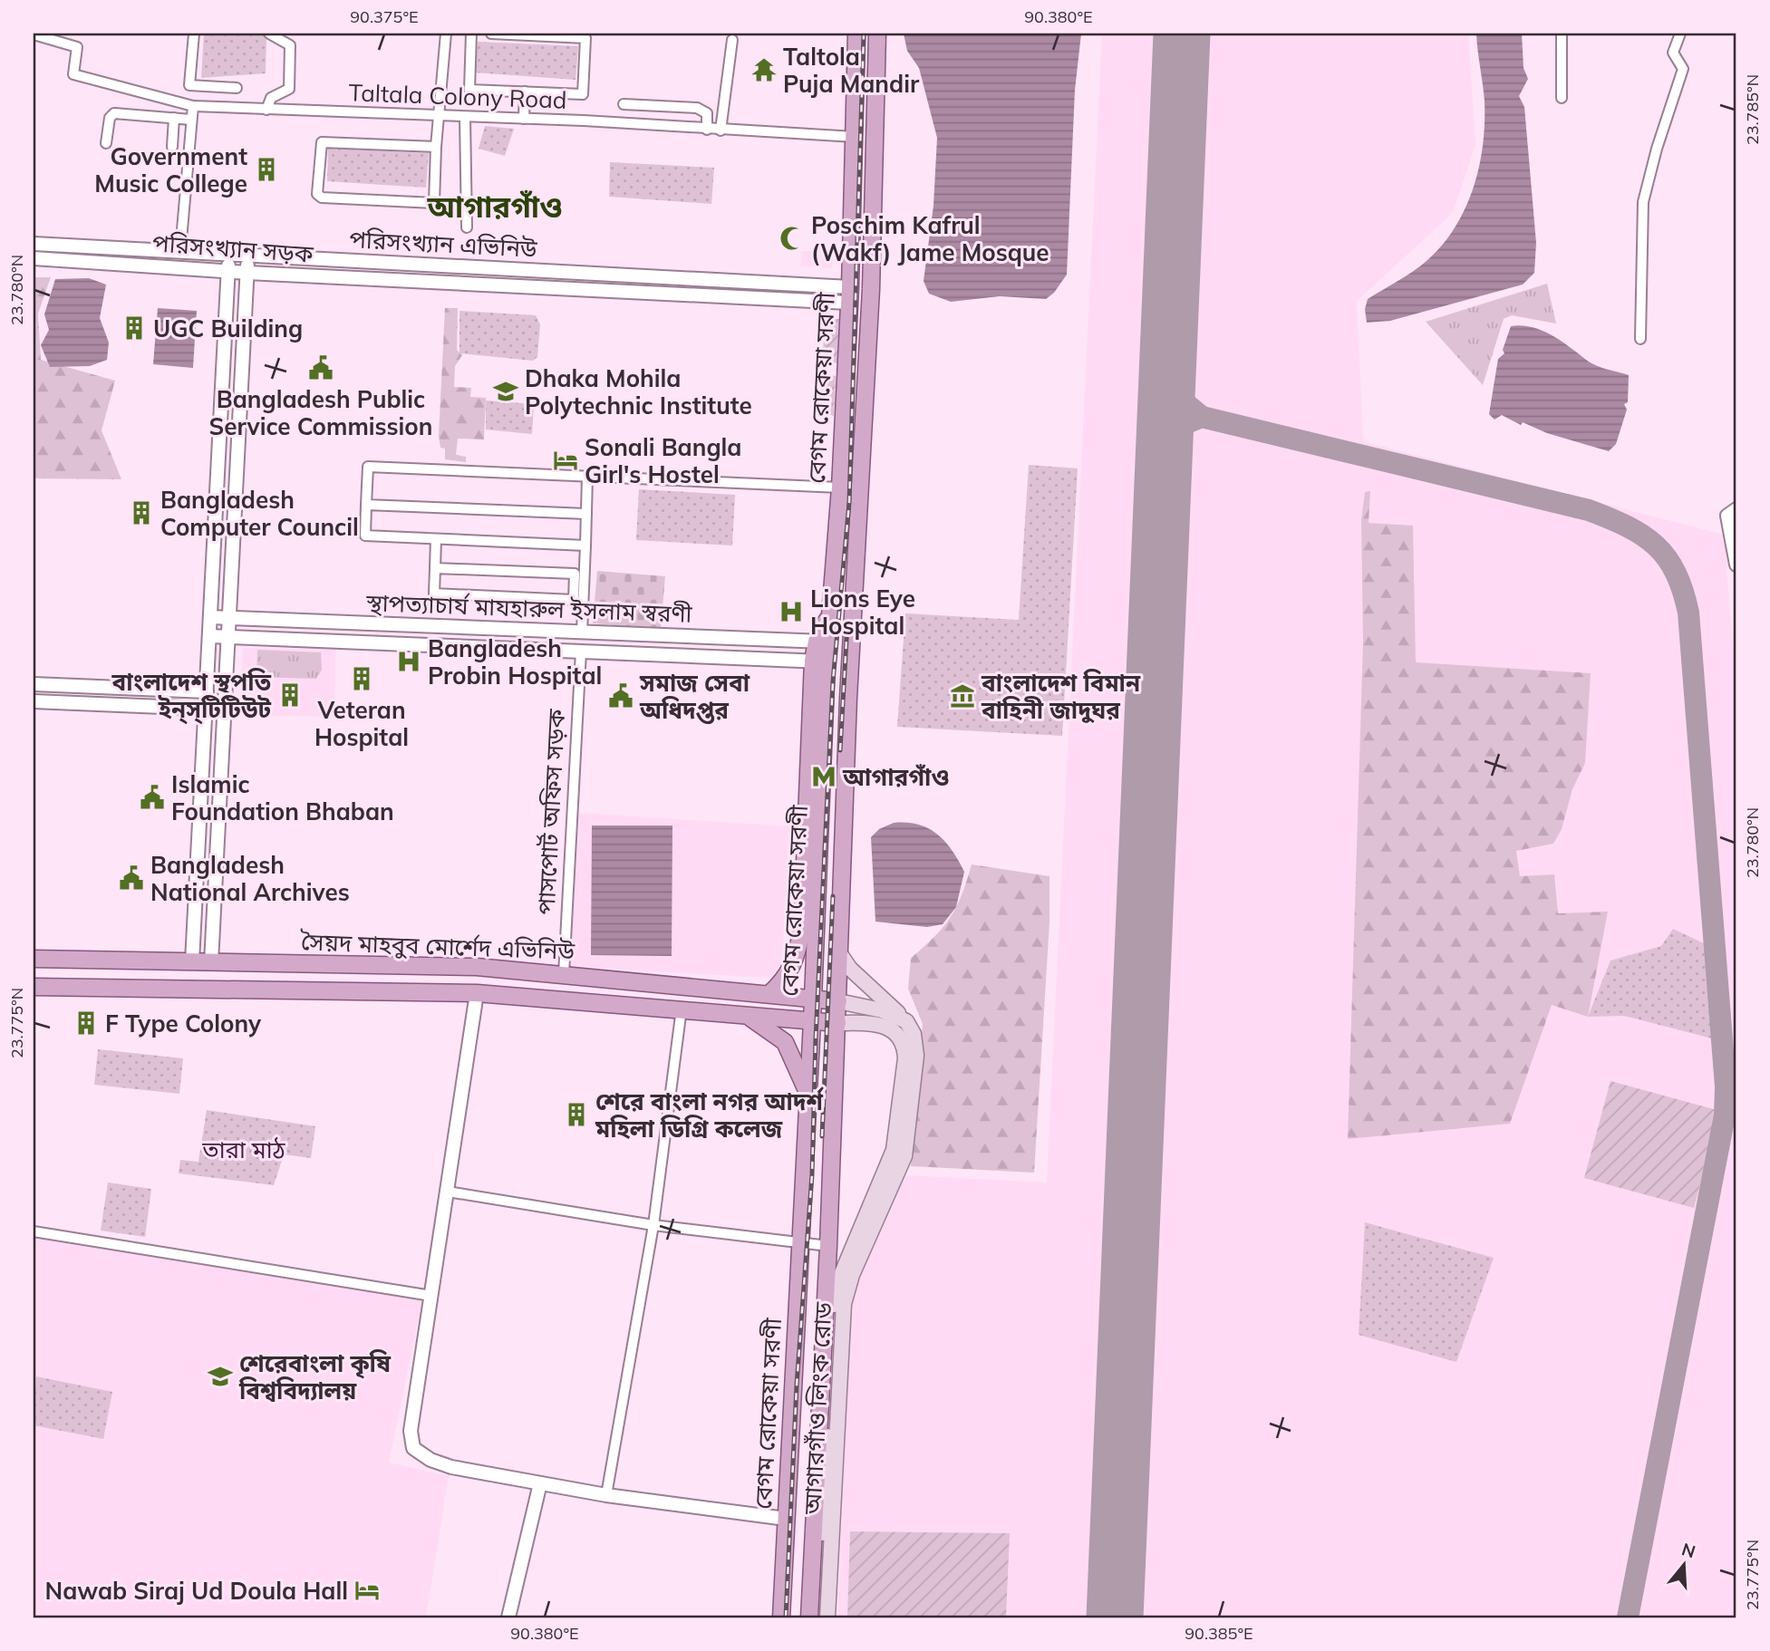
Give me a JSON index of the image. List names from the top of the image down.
{
  "streets": {
    "main road": ["বেগম রোকেয়া সরণী", "সৈয়দ মাহবুব মোর্শেদ এভিনিউ", "আগারগাঁও লিংক রোড"],
    "street": [
      "Taltala Colony Road",
      "পরিসংখ্যান এভিনিউ",
      "পরিসংখ্যান সড়ক",
      "স্থাপত্যাচার্য মাযহারুল ইসলাম স্বরণী",
      "পাসপোর্ট অফিস সড়ক"
    ]
  },
  "crossings": [
    ["Taltala Colony Road", "বেগম রোকেয়া সরণী"],
    ["পরিসংখ্যান এভিনিউ", "পরিসংখ্যান সড়ক"],
    ["পরিসংখ্যান এভিনিউ", "বেগম রোকেয়া সরণী"],
    ["পরিসংখ্যান সড়ক", "বেগম রোকেয়া সরণী"],
    ["বেগম রোকেয়া সরণী", "স্থাপত্যাচার্য মাযহারুল ইসলাম স্বরণী"],
    ["বেগম রোকেয়া সরণী", "সৈয়দ মাহবুব মোর্শেদ এভিনিউ"],
    ["বেগম রোকেয়া সরণী", "আগারগাঁও লিংক রোড"],
    ["স্থাপত্যাচার্য মাযহারুল ইসলাম স্বরণী", "পাসপোর্ট অফিস সড়ক"],
    ["পাসপোর্ট অফিস সড়ক", "সৈয়দ মাহবুব মোর্শেদ এভিনিউ"],
    ["সৈয়দ মাহবুব মোর্শেদ এভিনিউ", "আগারগাঁও লিংক রোড"]
  ],
  "districts": ["আগারগাঁও"],
  "parks": ["তারা মাঠ"],
  "places": {
    "temple": ["Taltola Puja Mandir"],
    "building": [
      "Government Music College",
      "UGC Building",
      "Bangladesh Computer Council",
      "Veteran Hospital",
      "বাংলাদেশ স্থপতি ইন্‌স্‌টিটিউট",
      "F Type Colony",
      "শেরে বাংলা নগর আদর্শ মহিলা ডিগ্রি কলেজ"
    ],
    "mosque": ["Poschim Kafrul (Wakf) Jame Mosque"],
    "public building": [
      "Bangladesh Public Service Commission",
      "সমাজ সেবা অধিদপ্তর",
      "Islamic Foundation Bhaban",
      "Bangladesh National Archives"
    ],
    "school or university": ["Dhaka Mohila Polytechnic Institute", "শেরেবাংলা কৃষি বিশ্ববিদ্যালয়"],
    "hotel": ["Sonali Bangla Girl's Hostel", "Nawab Siraj Ud Doula Hall"],
    "hospital": ["Lions Eye Hospital", "Bangladesh Probin Hospital"],
    "museum": ["বাংলাদেশ বিমান বাহিনী জাদুঘর"],
    "metro station": ["আগারগাঁও"]
  },
  "north": "top",
  "coordinates": [
    "90.375°E",
    "90.380°E",
    "23.785°N",
    "23.780°N",
    "23.775°N",
    "90.385°E"
  ]
}
